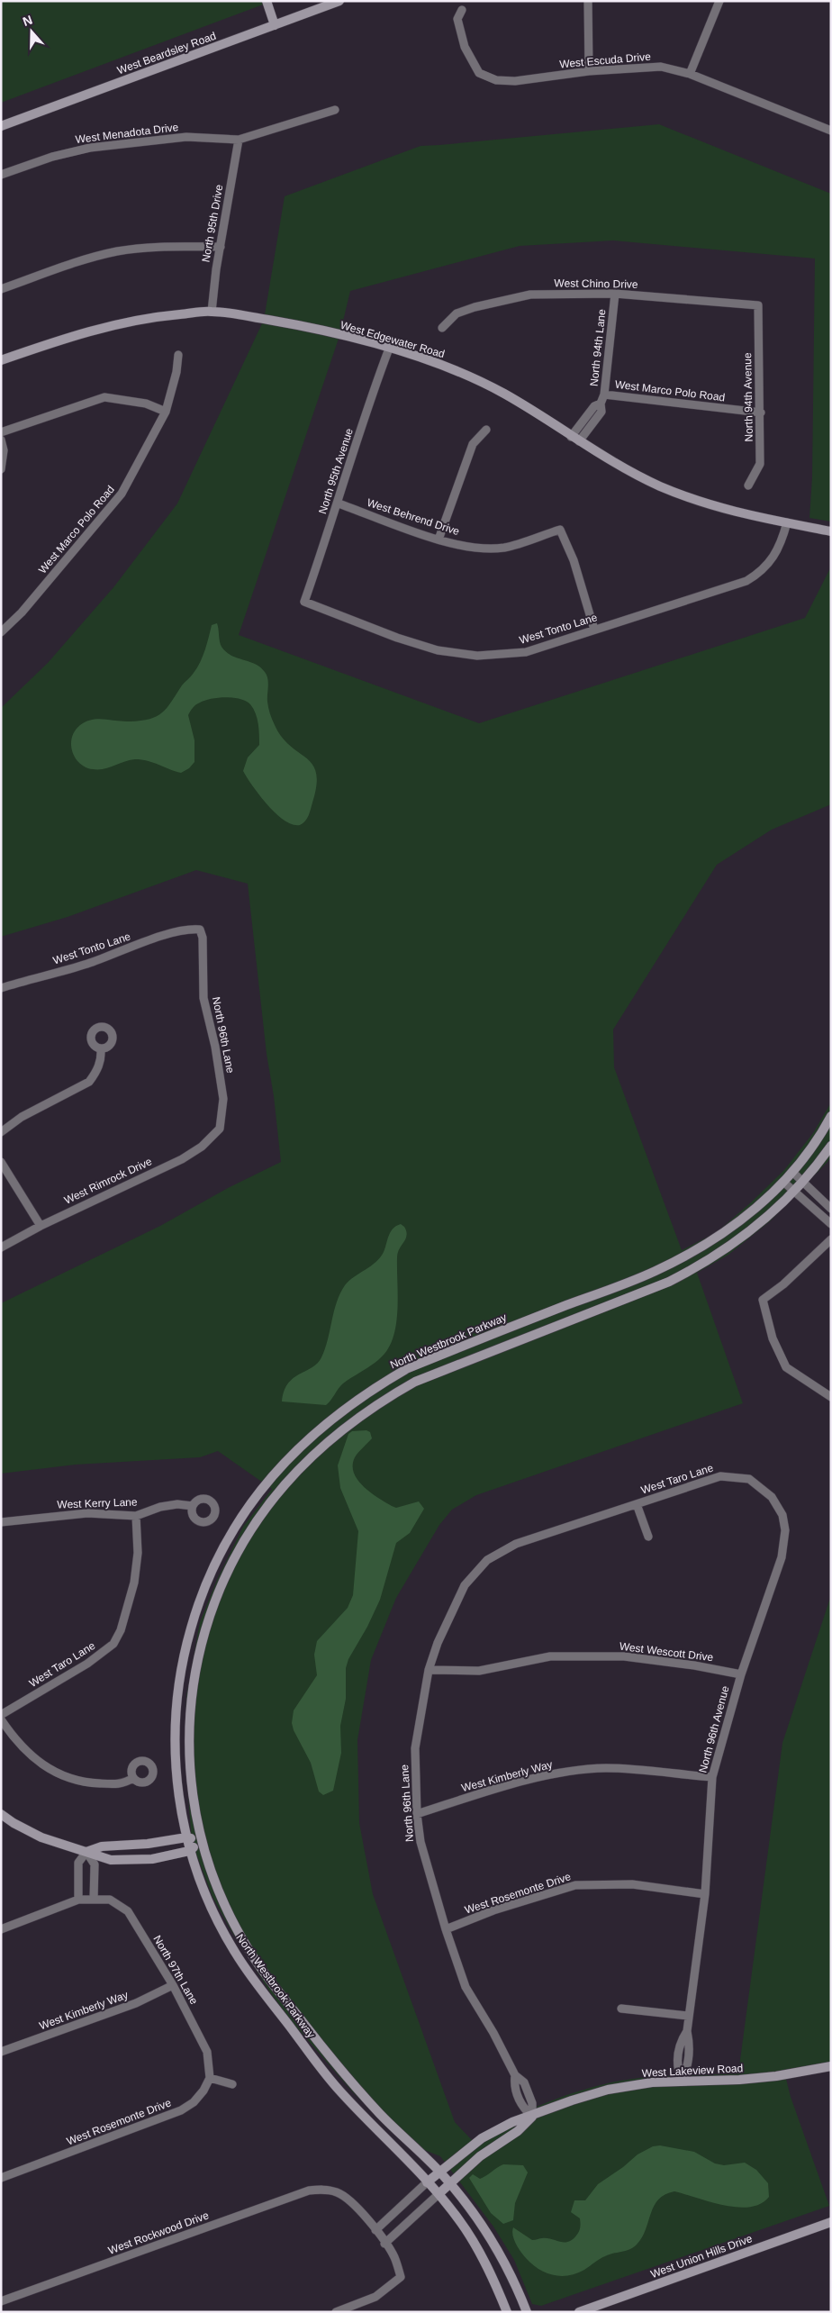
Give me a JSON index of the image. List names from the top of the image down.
{
  "streets": {
    "street": [
      "West Beardsley Road",
      "West Escuda Drive",
      "West Menadota Drive",
      "North 95th Drive",
      "West Chino Drive",
      "West Edgewater Road",
      "North 94th Lane",
      "West Marco Polo Road",
      "North 94th Avenue",
      "North 95th Avenue",
      "West Behrend Drive",
      "West Tonto Lane",
      "North 96th Lane",
      "West Rimrock Drive",
      "North Westbrook Parkway",
      "West Taro Lane",
      "West Kerry Lane",
      "West Wescott Drive",
      "North 96th Avenue",
      "West Kimberly Way",
      "West Rosemonte Drive",
      "North 97th Lane",
      "West Lakeview Road",
      "West Rockwood Drive",
      "West Union Hills Drive"
    ]
  },
  "crossings": [
    ["West Menadota Drive", "North 95th Drive"],
    ["North 95th Drive", "West Edgewater Road"],
    ["West Chino Drive", "North 94th Lane"],
    ["West Chino Drive", "North 94th Avenue"],
    ["West Edgewater Road", "North 94th Lane"],
    ["West Edgewater Road", "North 95th Avenue"],
    ["West Edgewater Road", "West Tonto Lane"],
    ["North 94th Lane", "West Marco Polo Road"],
    ["West Marco Polo Road", "North 94th Avenue"],
    ["North 95th Avenue", "West Behrend Drive"],
    ["North 95th Avenue", "West Tonto Lane"],
    ["West Behrend Drive", "West Tonto Lane"],
    ["West Tonto Lane", "North 96th Lane"],
    ["North 96th Lane", "West Rimrock Drive"],
    ["North 96th Lane", "West Taro Lane"],
    ["North 96th Lane", "West Wescott Drive"],
    ["North 96th Lane", "West Kimberly Way"],
    ["North 96th Lane", "West Rosemonte Drive"],
    ["North 96th Lane", "West Lakeview Road"],
    ["North Westbrook Parkway", "West Lakeview Road"],
    ["West Taro Lane", "West Kerry Lane"],
    ["West Taro Lane", "North 96th Avenue"],
    ["West Wescott Drive", "North 96th Avenue"],
    ["North 96th Avenue", "West Kimberly Way"],
    ["North 96th Avenue", "West Rosemonte Drive"],
    ["North 96th Avenue", "West Lakeview Road"],
    ["West Kimberly Way", "North 97th Lane"],
    ["West Rosemonte Drive", "North 97th Lane"],
    ["West Lakeview Road", "West Rockwood Drive"]
  ],
  "north": "top"
}
